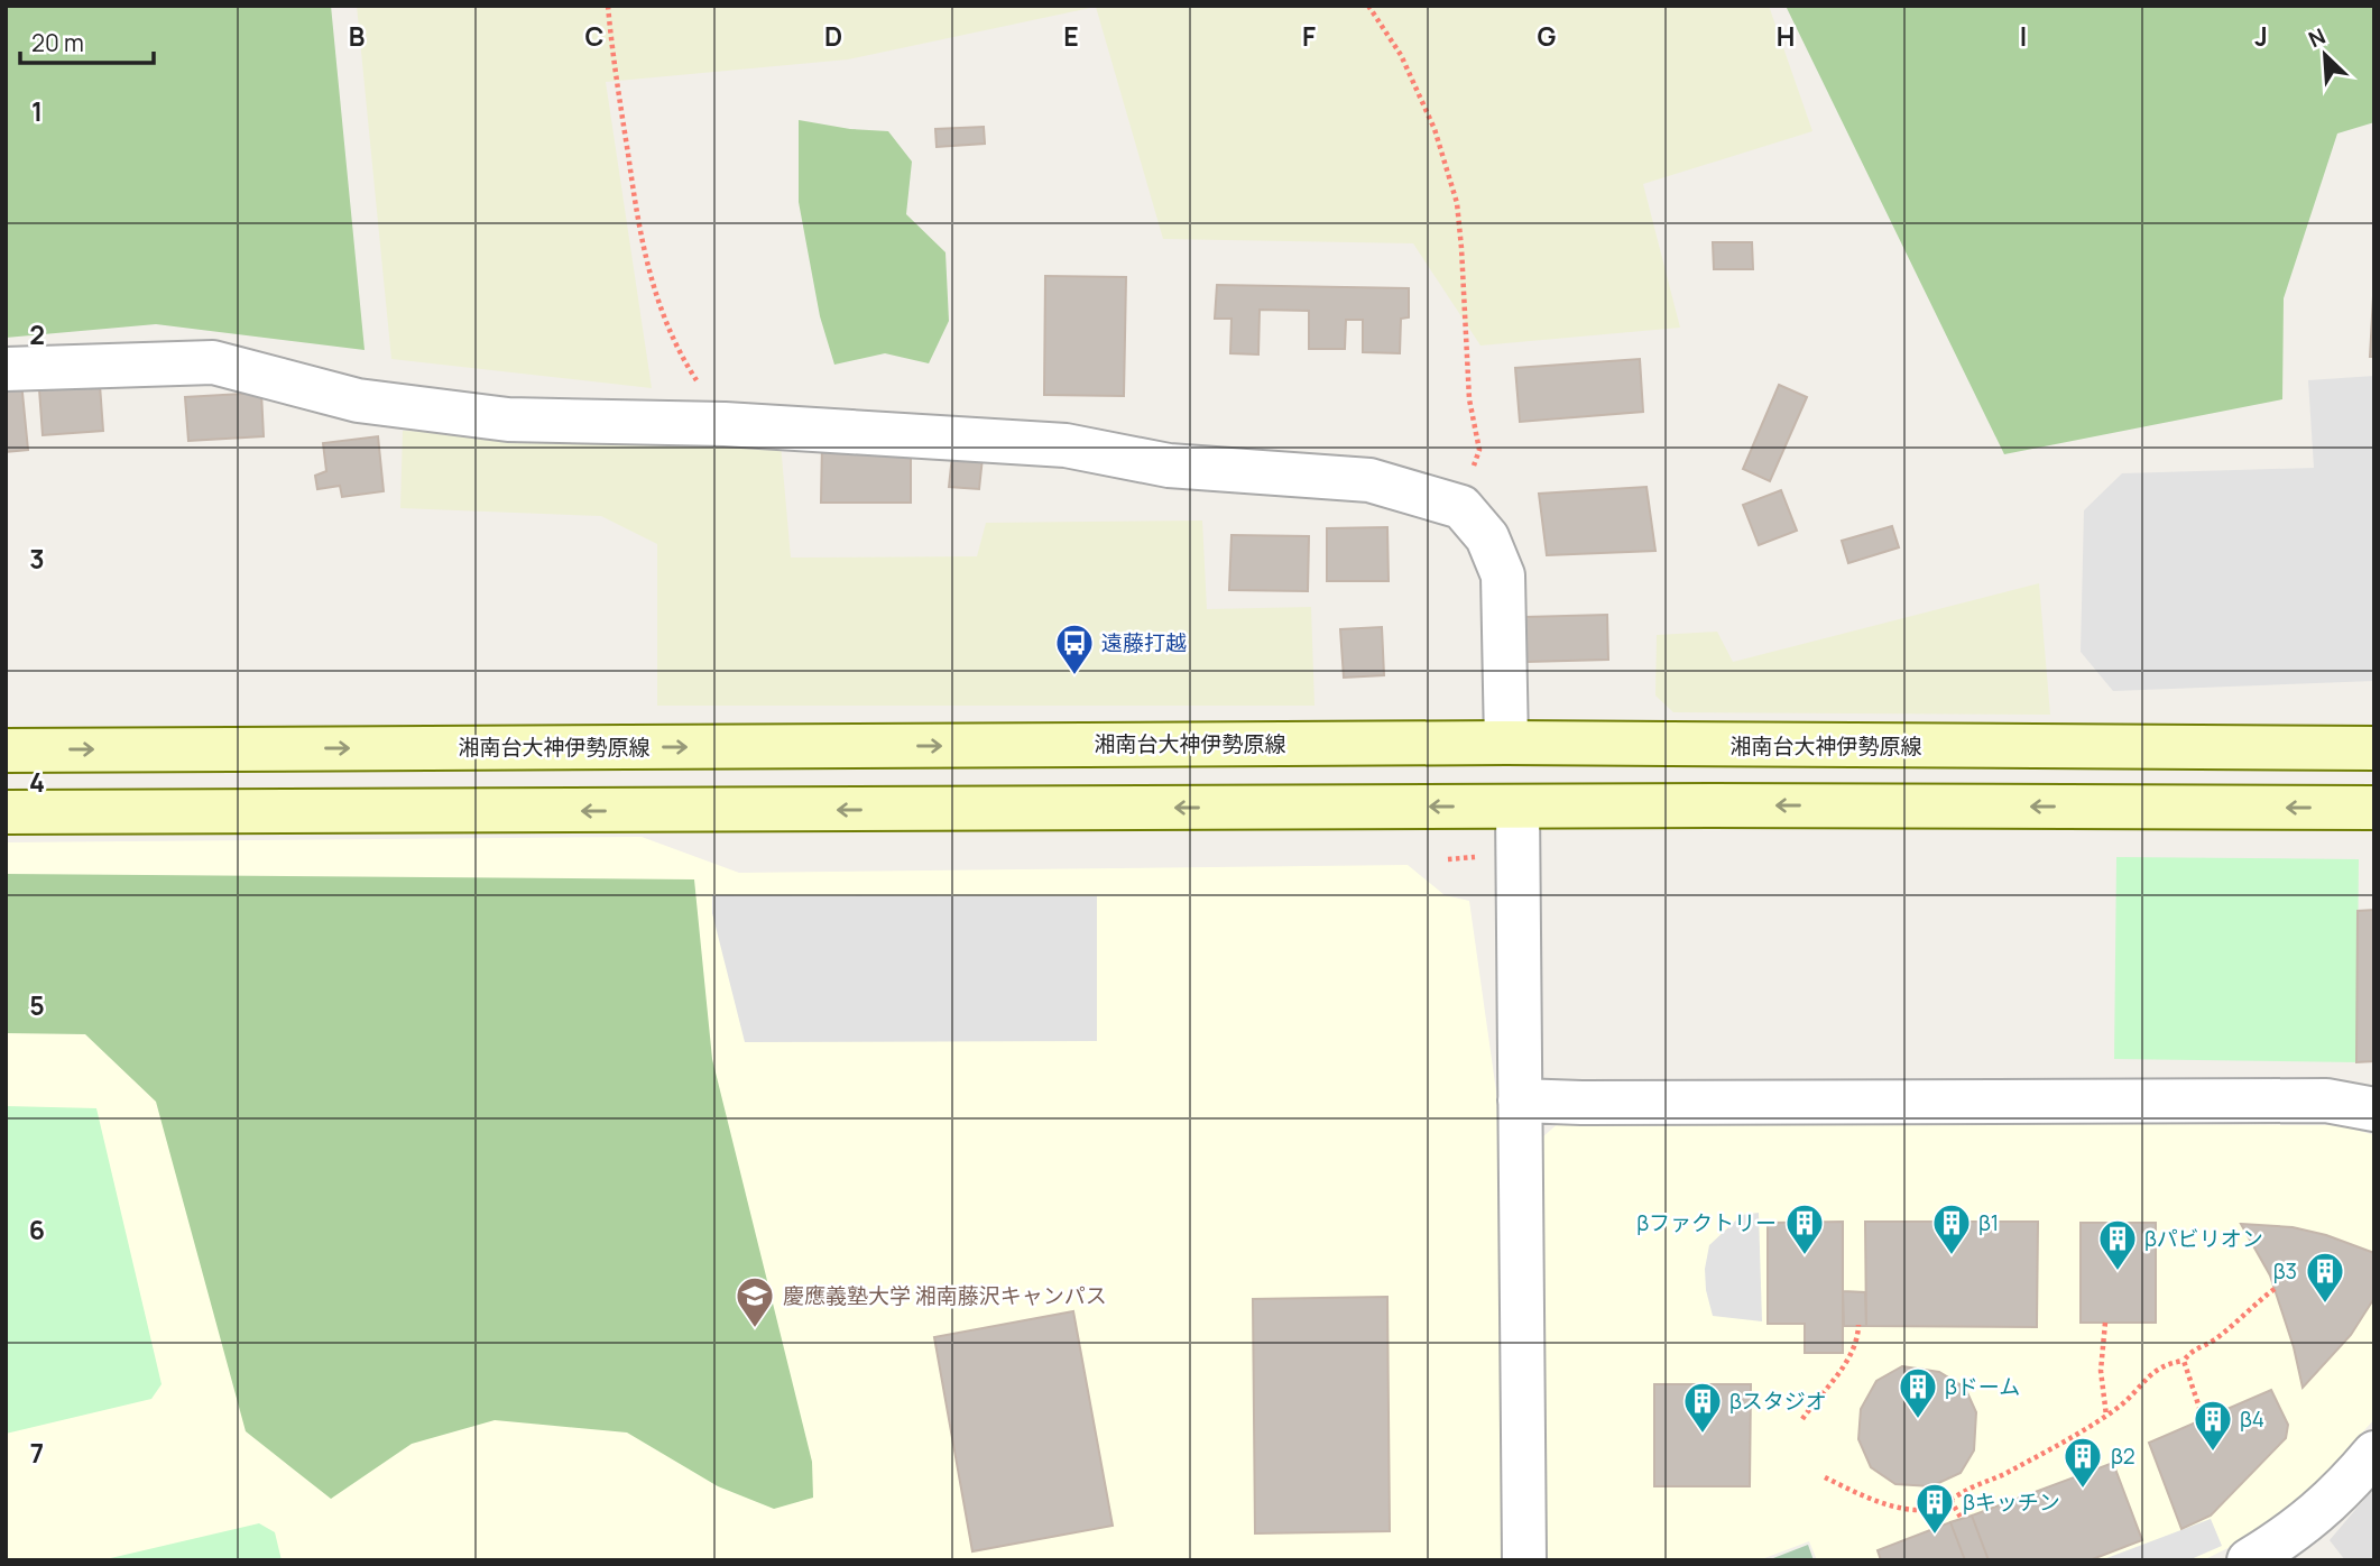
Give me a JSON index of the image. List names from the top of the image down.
{
  "streets": {
    "street": ["湘南台大神伊勢原線"]
  },
  "places": {
    "bus stop": ["遠藤打越"],
    "building": [
      "βファクトリー",
      "β1",
      "βパビリオン",
      "β3",
      "βドーム",
      "βスタジオ",
      "β4",
      "β2",
      "βキッチン"
    ],
    "school or university": ["慶應義塾大学 湘南藤沢キャンパス"]
  },
  "scale_bar": "20 m",
  "north": "top left",
  "grid": {
    "columns": [
      "B",
      "C",
      "D",
      "E",
      "F",
      "G",
      "H",
      "I",
      "J"
    ],
    "rows": [
      "1",
      "2",
      "3",
      "4",
      "5",
      "6",
      "7"
    ]
  }
}
